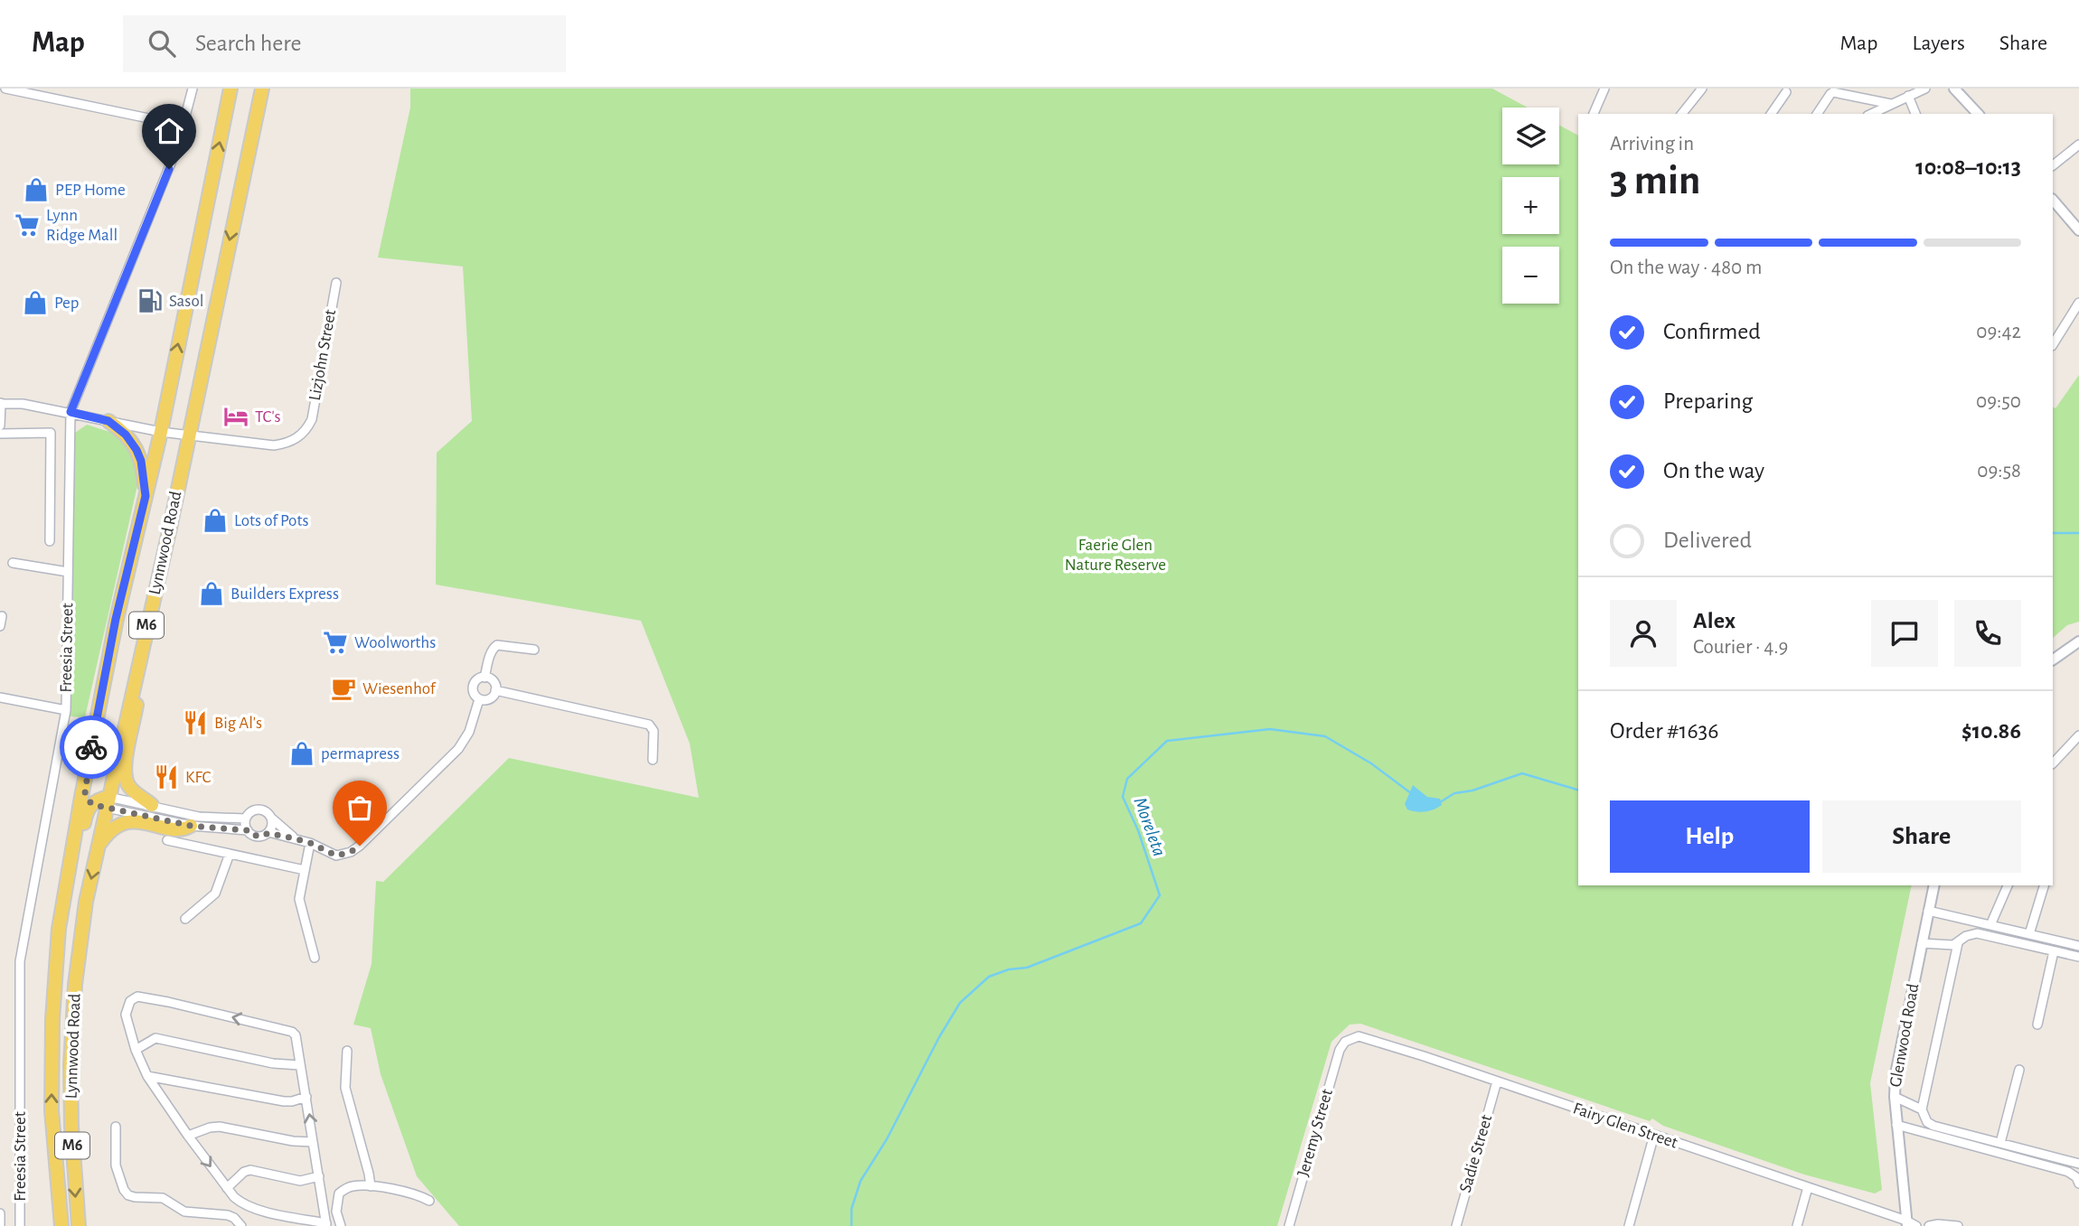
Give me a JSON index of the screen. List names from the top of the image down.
{
  "streets": {
    "main road": ["Lynnwood Road", "M6"],
    "street": [
      "Lizjohn Street",
      "Freesia Street",
      "Glenwood Road",
      "Fairy Glen Street",
      "Jeremy Street",
      "Sadie Street"
    ]
  },
  "crossings": [
    ["Lizjohn Street", "Lynnwood Road"],
    ["Glenwood Road", "Fairy Glen Street"],
    ["Fairy Glen Street", "Jeremy Street"],
    ["Fairy Glen Street", "Sadie Street"]
  ],
  "water": ["Moreleta"],
  "parks": ["Faerie Glen Nature Reserve"],
  "places": {
    "shop": [
      "PEP Home",
      "Pep",
      "Lots of Pots",
      "Builders Express",
      "permapress"
    ],
    "supermarket": ["Lynn Ridge Mall", "Woolworths"],
    "fuel station": ["Sasol"],
    "hotel": ["TC's"],
    "cafe": ["Wiesenhof"],
    "restaurant": ["Big Al's", "KFC"]
  },
  "page": {
    "header": "Map",
    "search": "Search here",
    "nav": ["Map", "Layers", "Share"],
    "map_buttons": ["+", "−"],
    "heading": ["3 min", "Arriving in", "10:08–10:13"],
    "panel": [
      "Alex",
      "Courier · 4.9",
      "Order #1636",
      "$10.86"
    ],
    "bar": "On the way · 480 m",
    "list": [
      ["Confirmed", "09:42"],
      ["Preparing", "09:50"],
      ["On the way", "09:58"],
      "Delivered"
    ],
    "buttons": ["Help", "Share"]
  }
}
